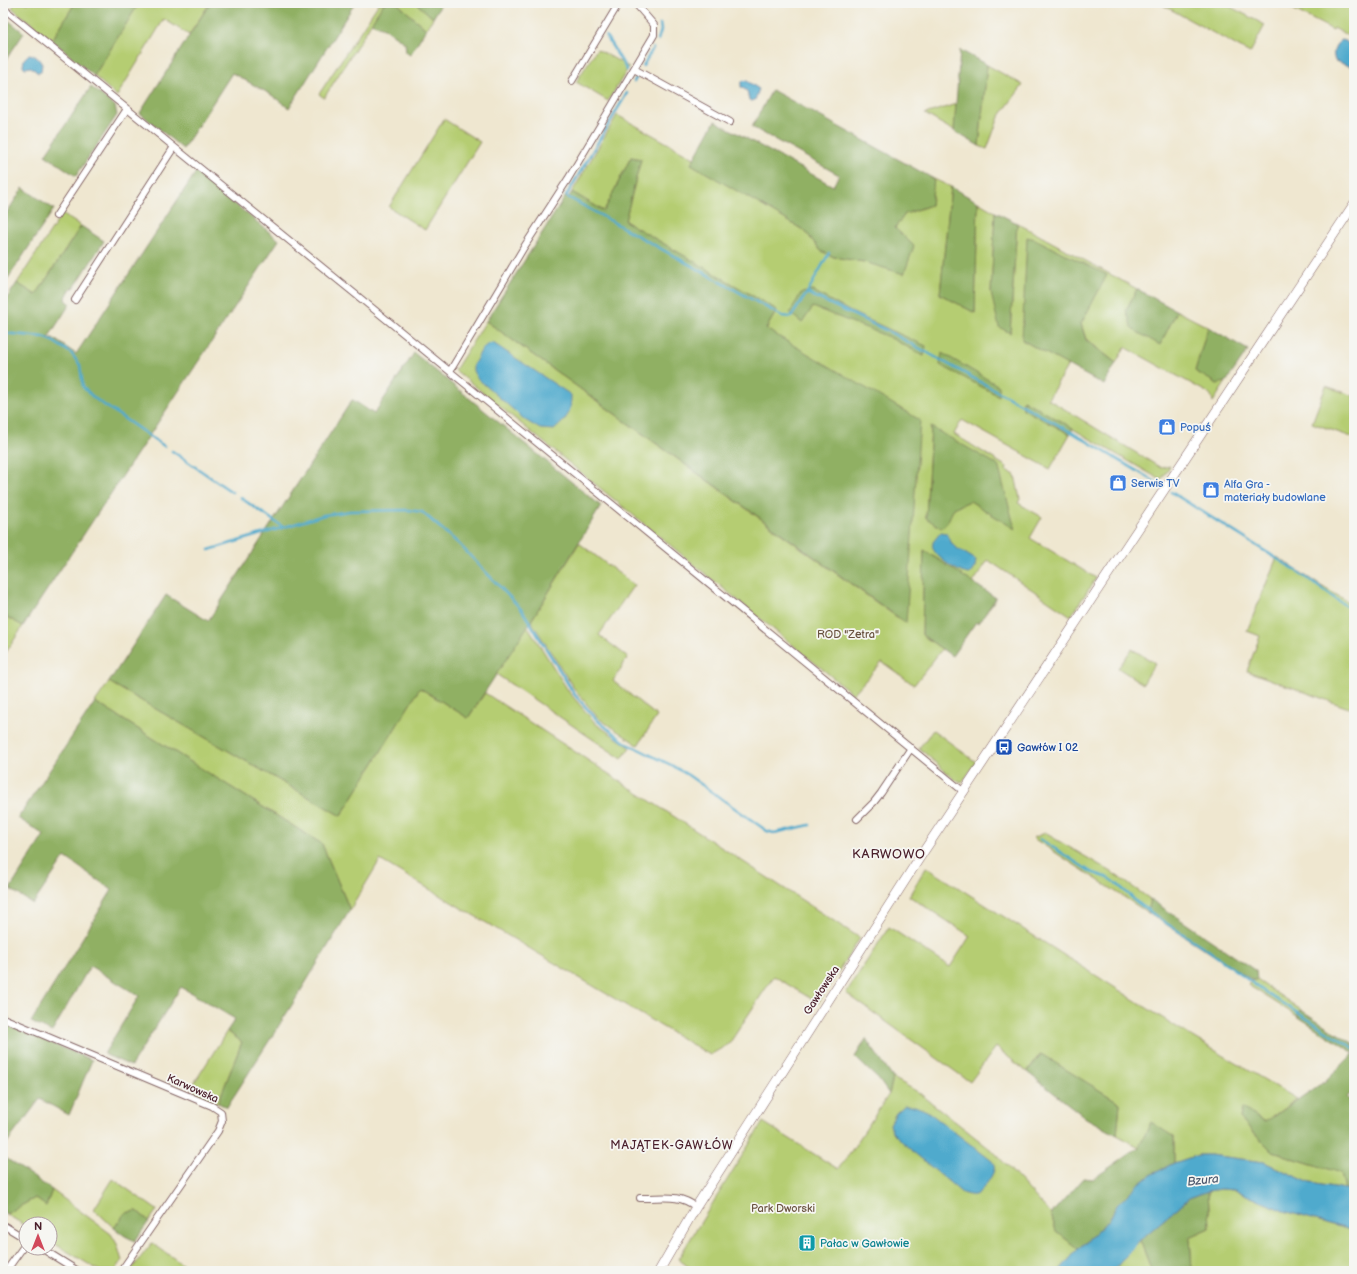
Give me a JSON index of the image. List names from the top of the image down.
{
  "streets": {
    "street": ["Gawłowska", "Karwowska"]
  },
  "districts": ["KARWOWO", "MAJĄTEK-GAWŁÓW"],
  "water": ["Bzura"],
  "parks": ["ROD \"Zetra\"", "Park Dworski"],
  "places": {
    "shop": ["Popuś", "Serwis TV", "Alfa Gra - materiały budowlane"],
    "bus stop": ["Gawłów I 02"],
    "building": ["Pałac w Gawłowie"]
  },
  "north": "top"
}
